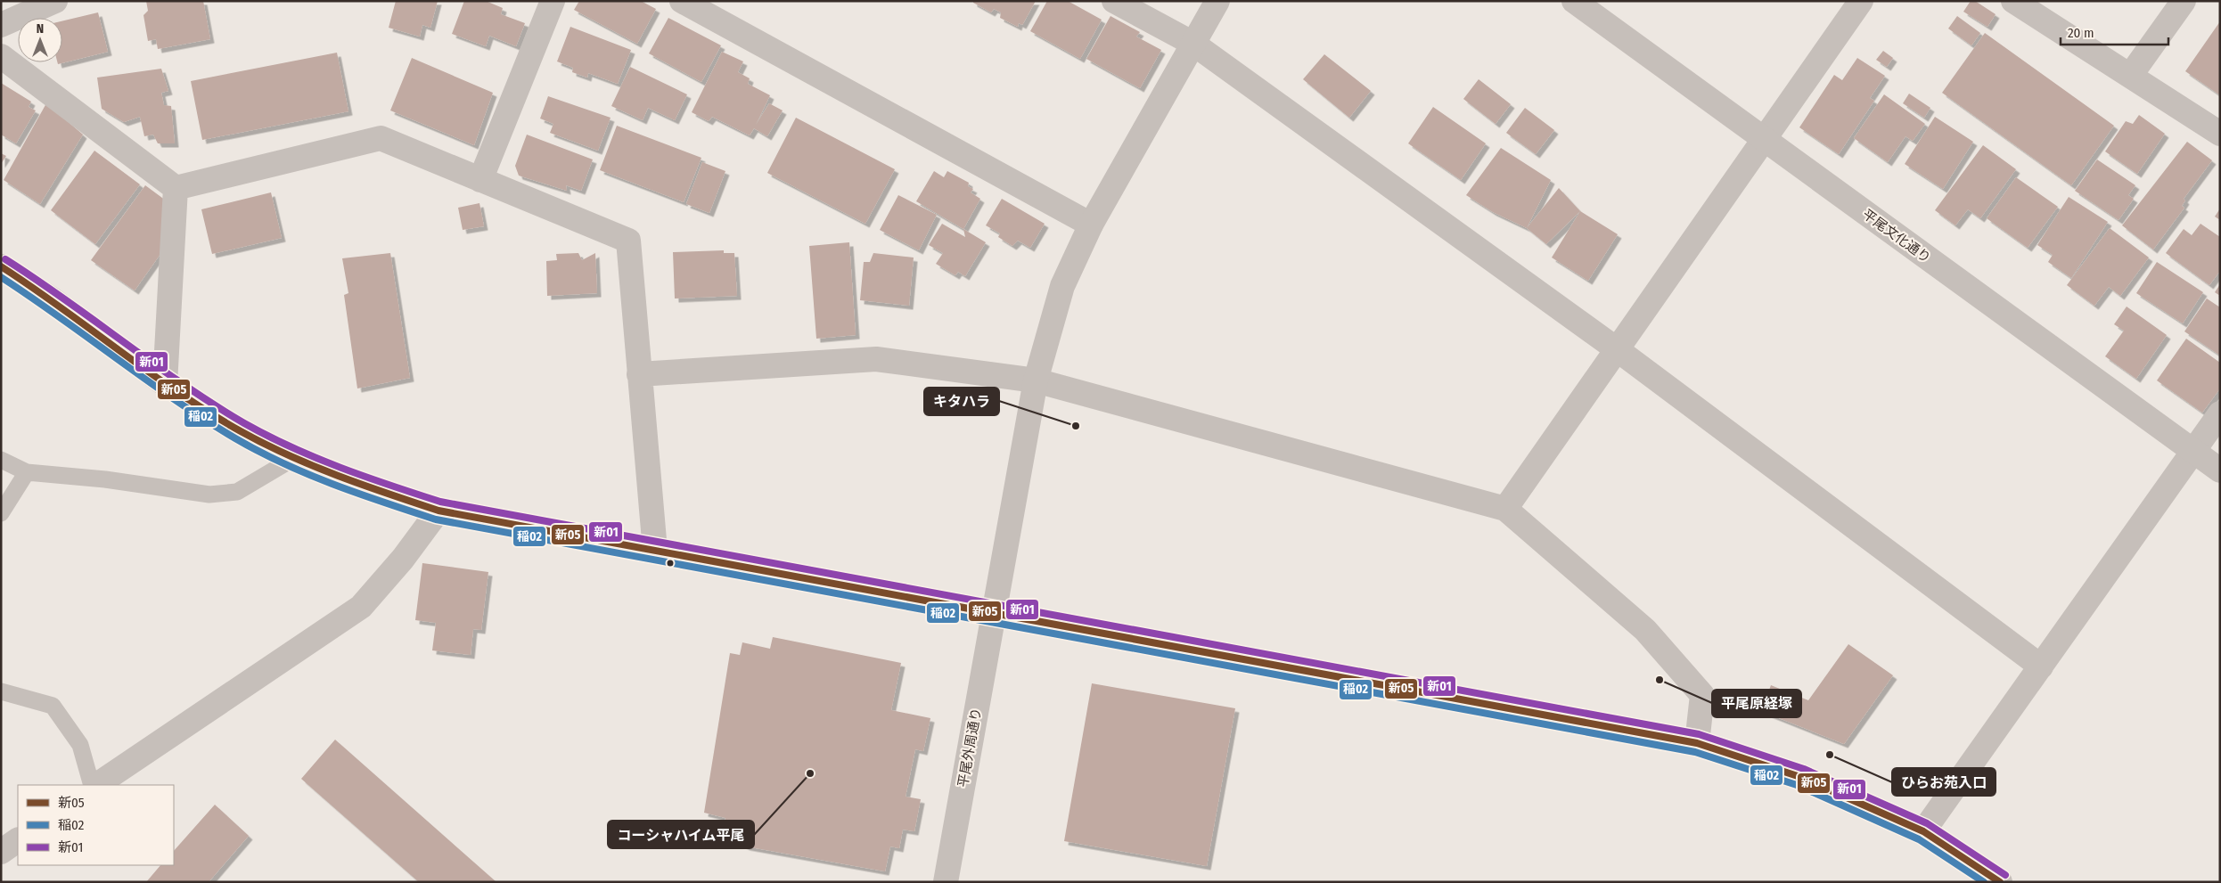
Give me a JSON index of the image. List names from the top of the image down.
{
  "streets": {
    "street": ["平尾文化通り", "平尾外周通り"]
  },
  "places": [
    "キタハラ",
    "平尾原経塚",
    "ひらお苑入口",
    "コーシャハイム平尾"
  ],
  "lines": ["transit line 新01", "transit line 新05", "transit line 稲02"],
  "legend": ["新05", "稲02", "新01"],
  "scale_bar": "20 m",
  "north": "top"
}
